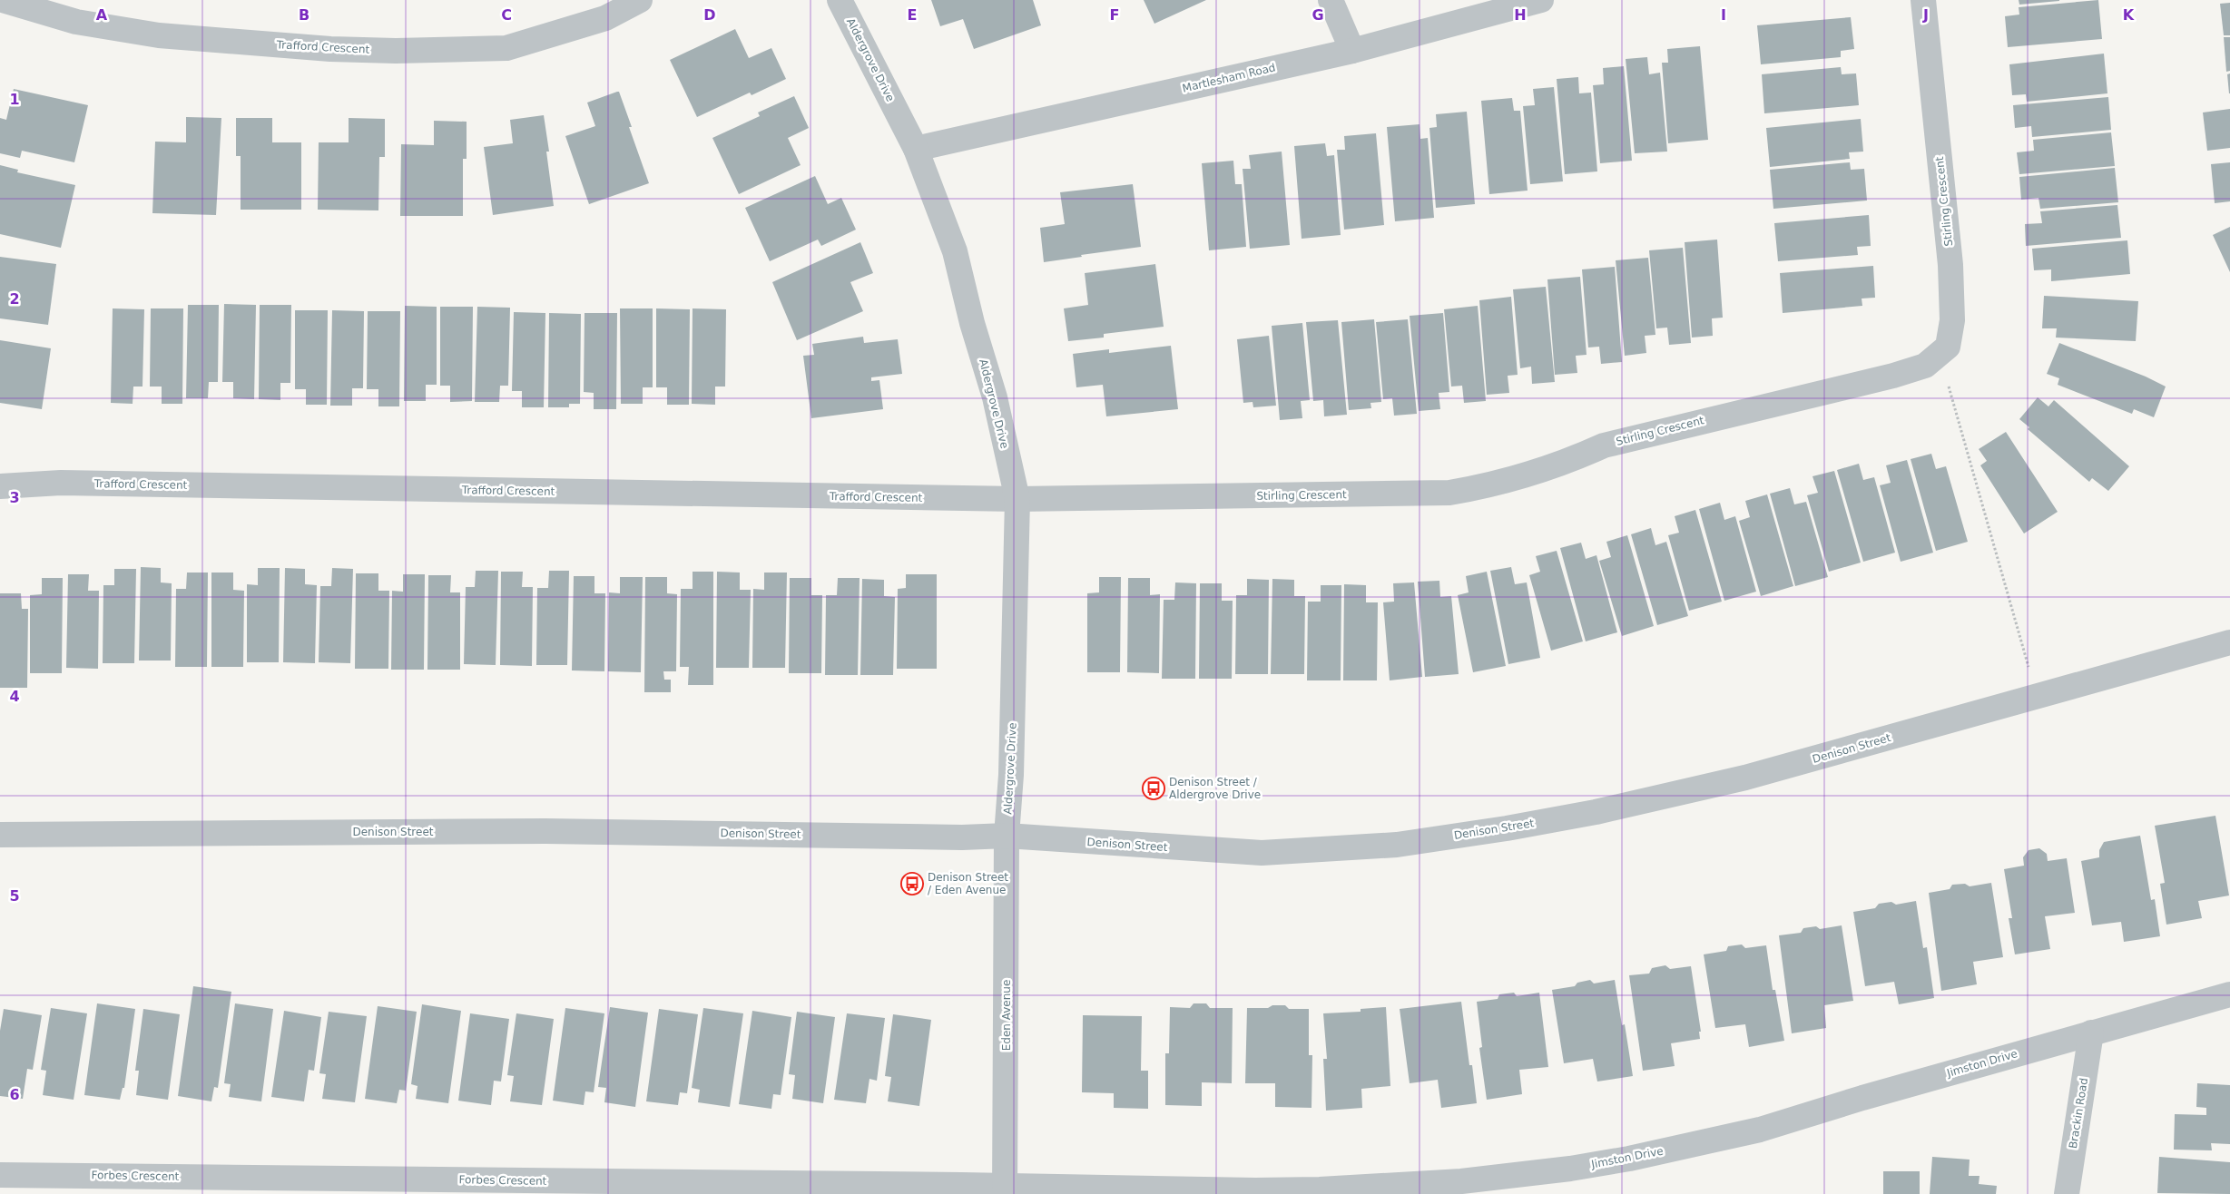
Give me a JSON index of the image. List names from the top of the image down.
{
  "streets": {
    "street": [
      "Trafford Crescent",
      "Aldergrove Drive",
      "Martlesham Road",
      "Stirling Crescent",
      "Denison Street",
      "Eden Avenue",
      "Jimston Drive",
      "Brackin Road",
      "Forbes Crescent"
    ]
  },
  "crossings": [
    ["Trafford Crescent", "Aldergrove Drive"],
    ["Trafford Crescent", "Stirling Crescent"],
    ["Aldergrove Drive", "Martlesham Road"],
    ["Aldergrove Drive", "Stirling Crescent"],
    ["Aldergrove Drive", "Denison Street"],
    ["Aldergrove Drive", "Eden Avenue"],
    ["Denison Street", "Eden Avenue"],
    ["Eden Avenue", "Jimston Drive"],
    ["Eden Avenue", "Forbes Crescent"],
    ["Jimston Drive", "Brackin Road"],
    ["Jimston Drive", "Forbes Crescent"]
  ],
  "places": {
    "bus stop": ["Denison Street / Aldergrove Drive", "Denison Street / Eden Avenue"]
  },
  "grid": {
    "columns": [
      "A",
      "B",
      "C",
      "D",
      "E",
      "F",
      "G",
      "H",
      "I",
      "J",
      "K"
    ],
    "rows": [
      "1",
      "2",
      "3",
      "4",
      "5",
      "6"
    ]
  }
}
